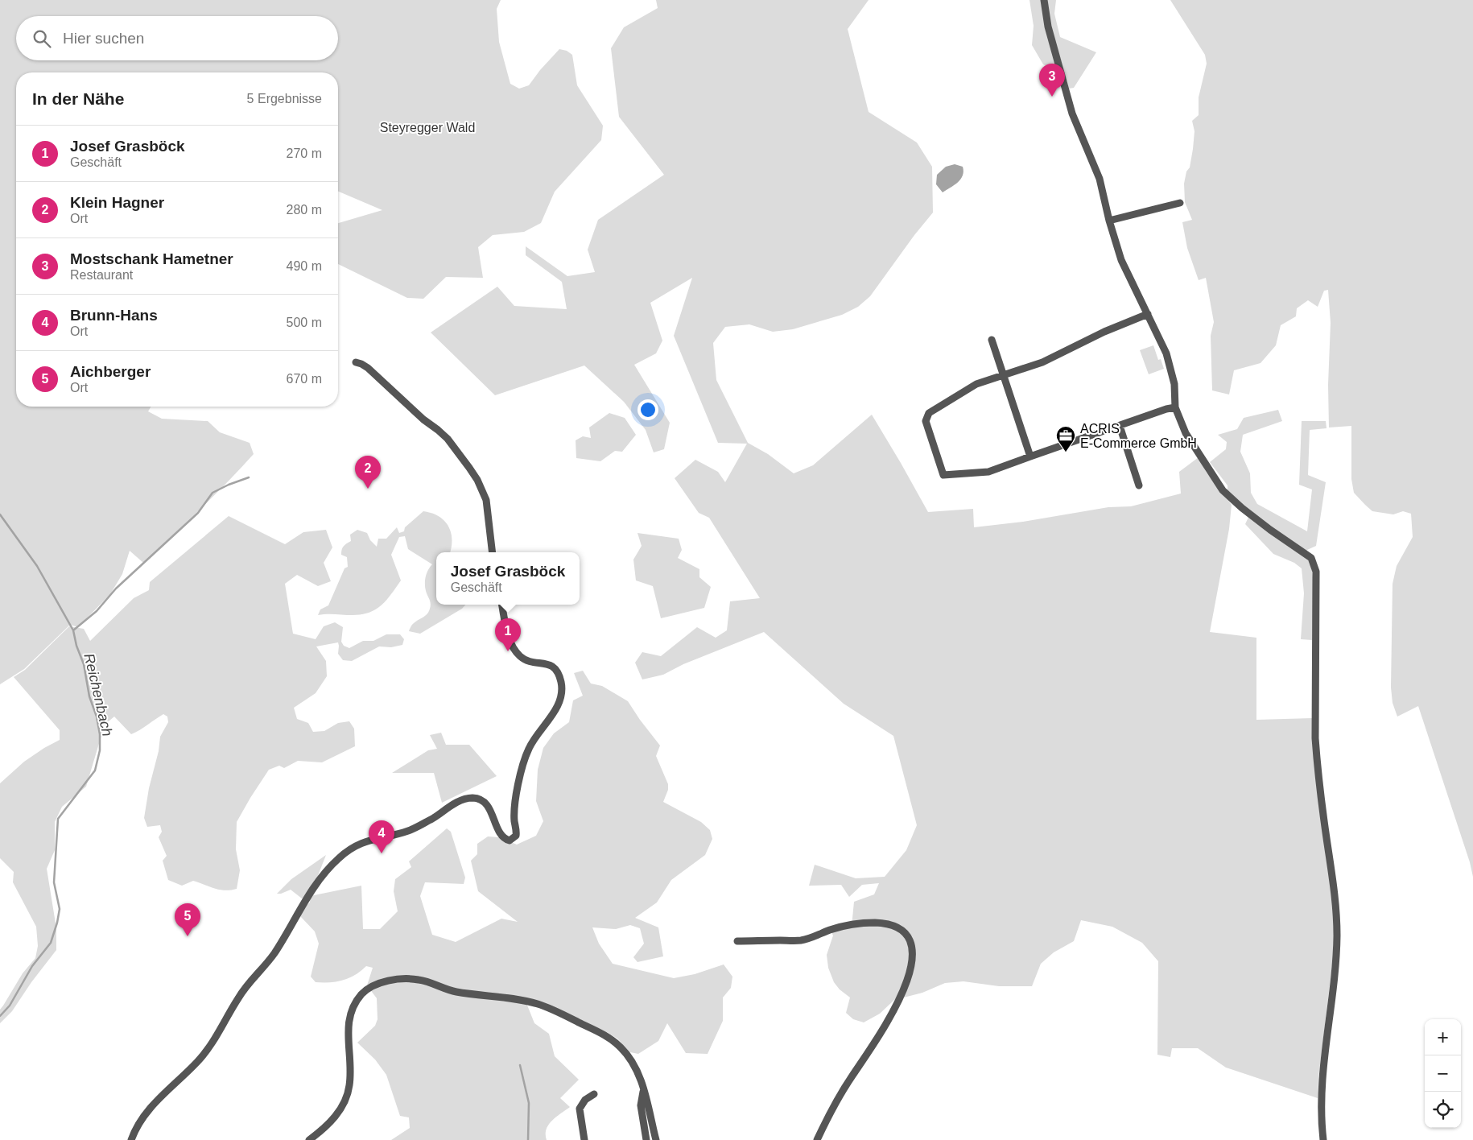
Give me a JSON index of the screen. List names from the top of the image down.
{
  "water": ["Reichenbach"],
  "parks": ["Steyregger Wald"],
  "places": {
    "office": ["ACRIS E-Commerce GmbH"]
  },
  "page": {
    "search": "Hier suchen",
    "pins": [
      "3",
      "2",
      "1",
      "4",
      "5"
    ],
    "heading": ["In der Nähe", "5 Ergebnisse"],
    "list": [
      {
        "mark": "1",
        "name": "Josef Grasböck",
        "note": "Geschäft",
        "value": "270 m"
      },
      {
        "mark": "2",
        "name": "Klein Hagner",
        "note": "Ort",
        "value": "280 m"
      },
      {
        "mark": "3",
        "name": "Mostschank Hametner",
        "note": "Restaurant",
        "value": "490 m"
      },
      {
        "mark": "4",
        "name": "Brunn-Hans",
        "note": "Ort",
        "value": "500 m"
      },
      {
        "mark": "5",
        "name": "Aichberger",
        "note": "Ort",
        "value": "670 m"
      }
    ],
    "popup": ["Josef Grasböck", "Geschäft"],
    "map_buttons": ["+", "−"]
  }
}
